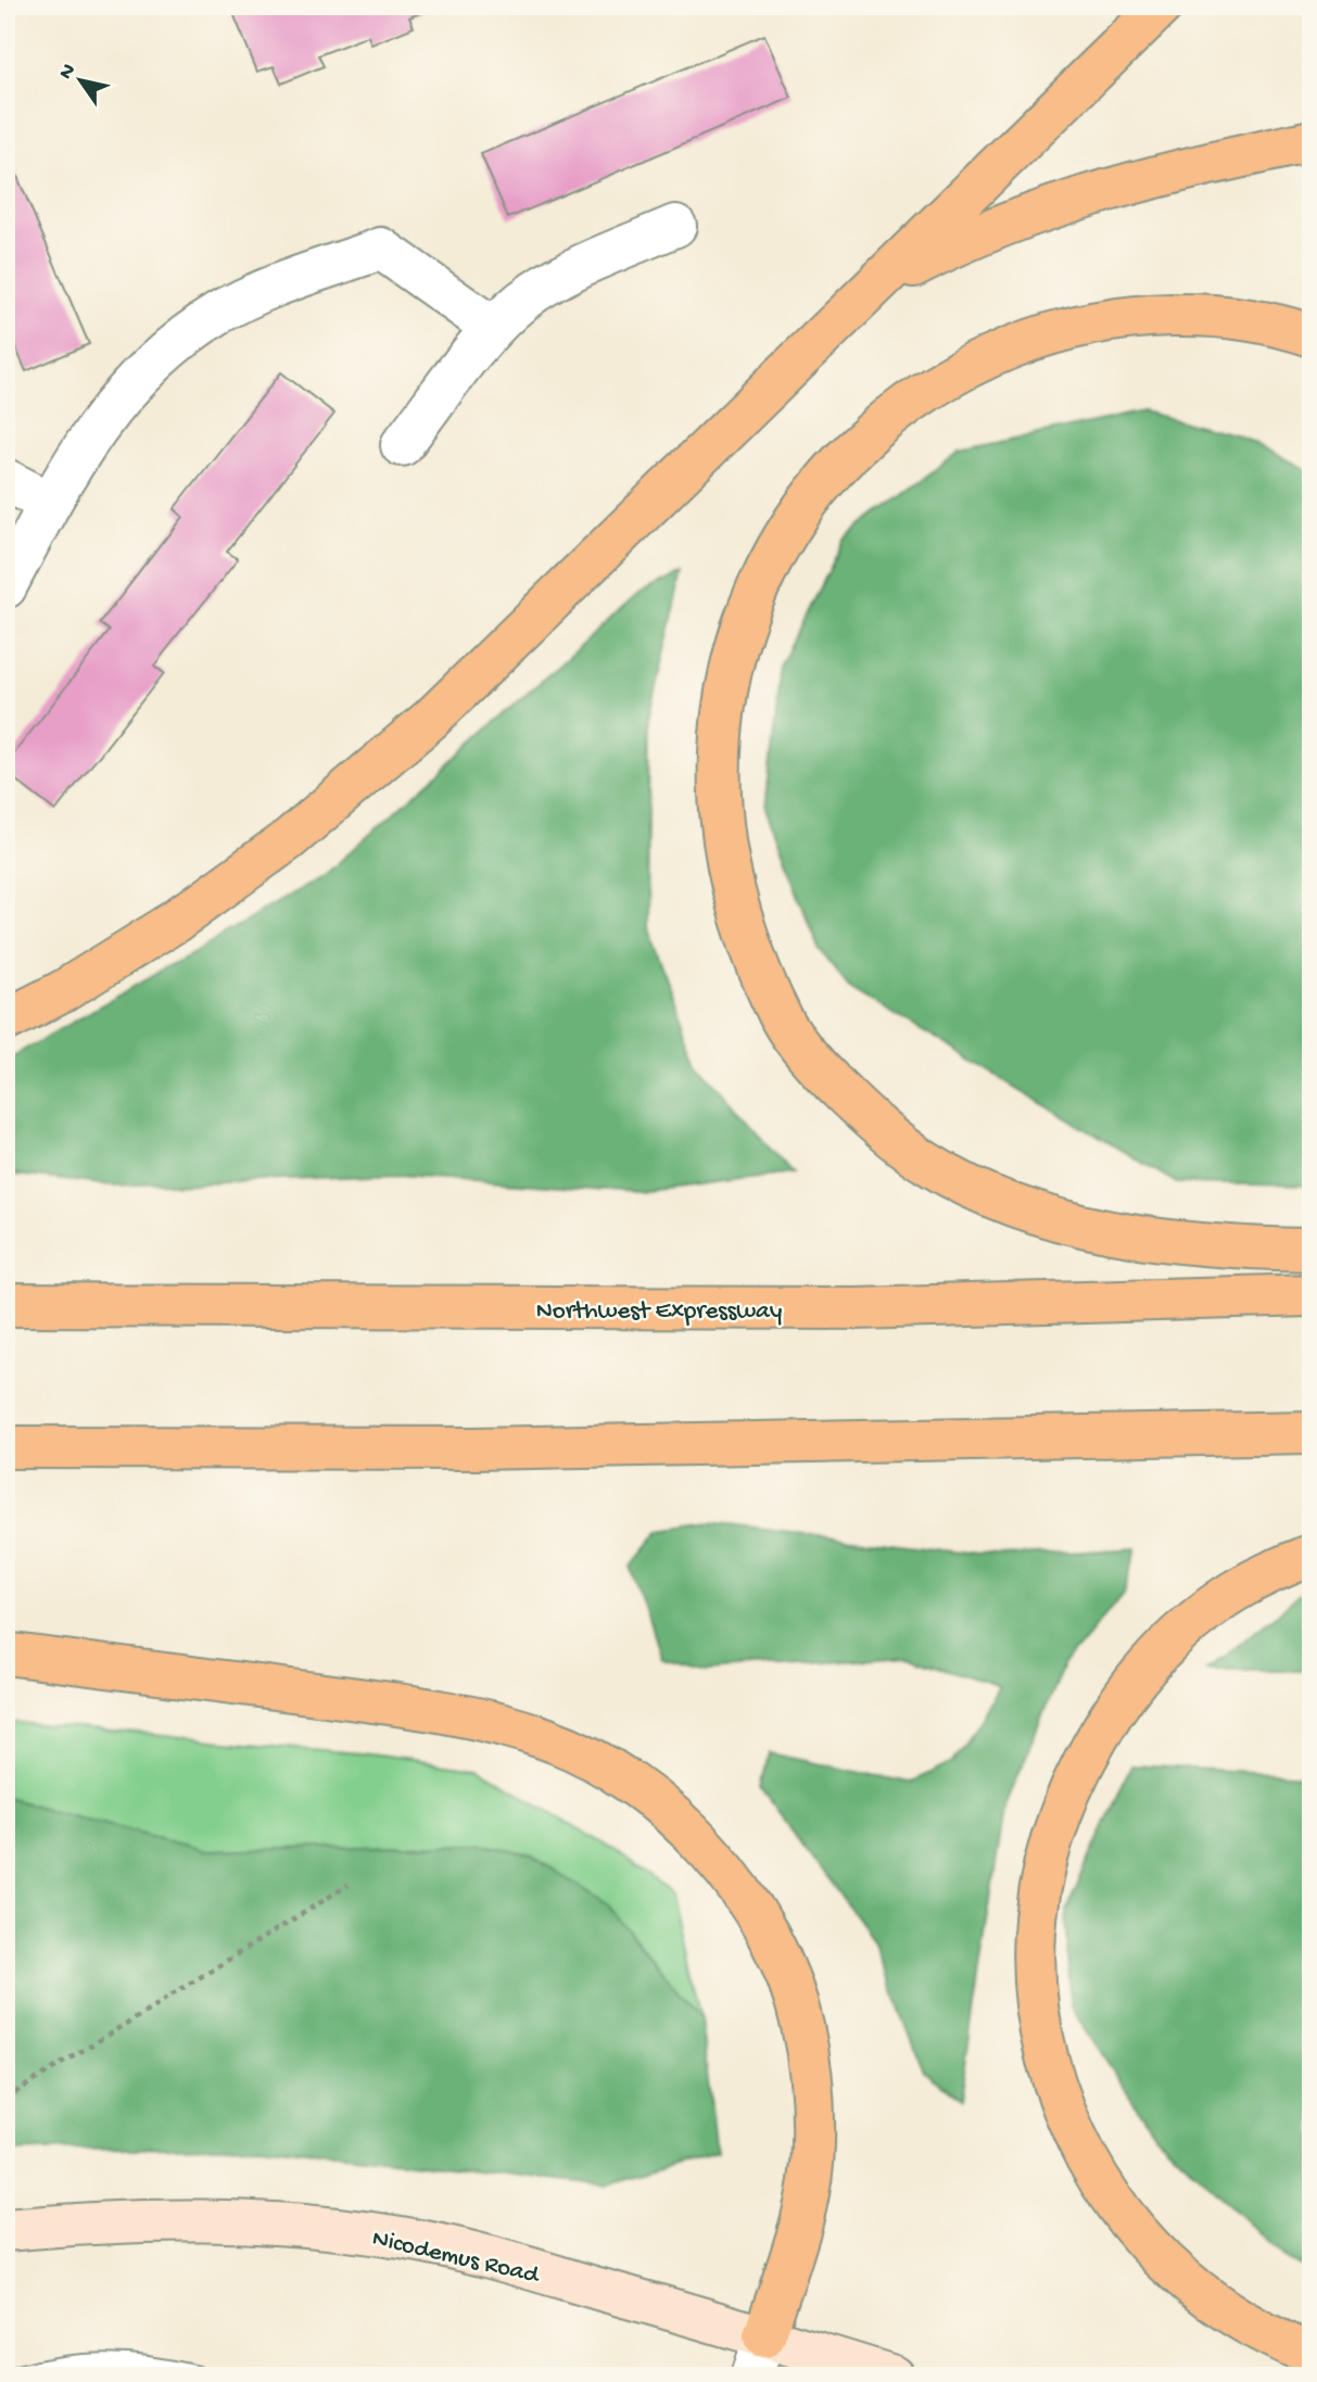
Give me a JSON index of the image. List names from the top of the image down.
{
  "streets": {
    "highway": ["Northwest Expressway"],
    "street": ["Nicodemus Road"]
  },
  "north": "top left"
}
